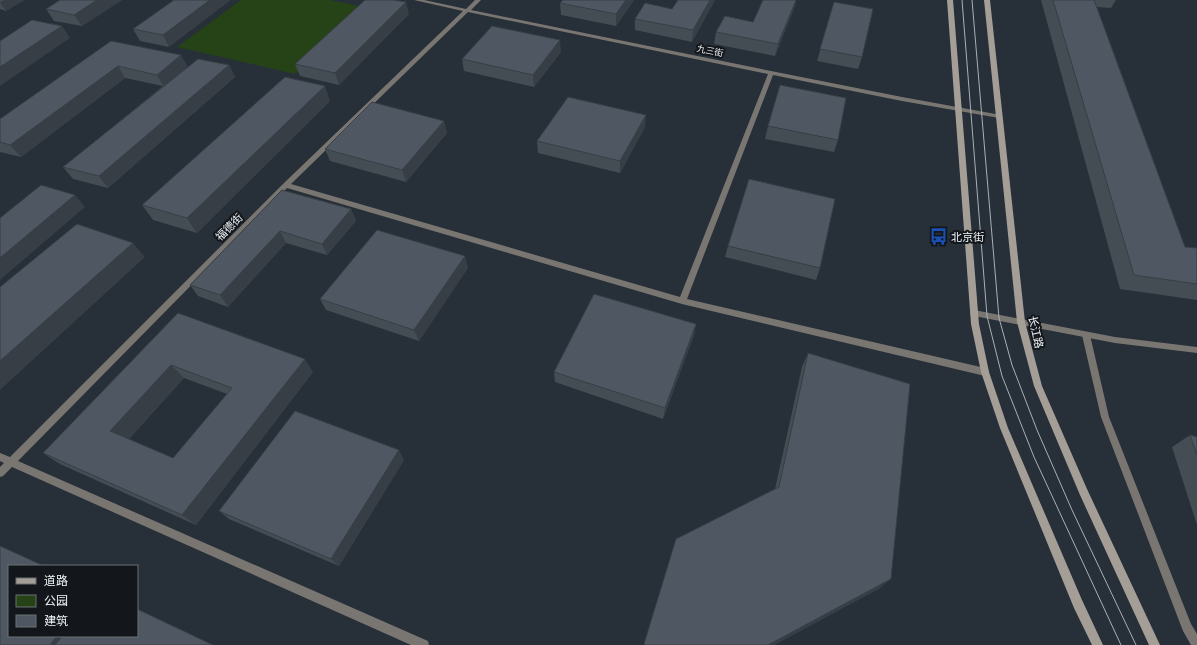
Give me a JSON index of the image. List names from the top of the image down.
{
  "streets": {
    "main road": ["长江路"],
    "street": ["九三街", "福德街"]
  },
  "crossings": [
    ["九三街", "福德街"],
    ["九三街", "长江路"]
  ],
  "places": {
    "bus stop": ["北京街"]
  },
  "legend": ["道路", "公园", "建筑"]
}
